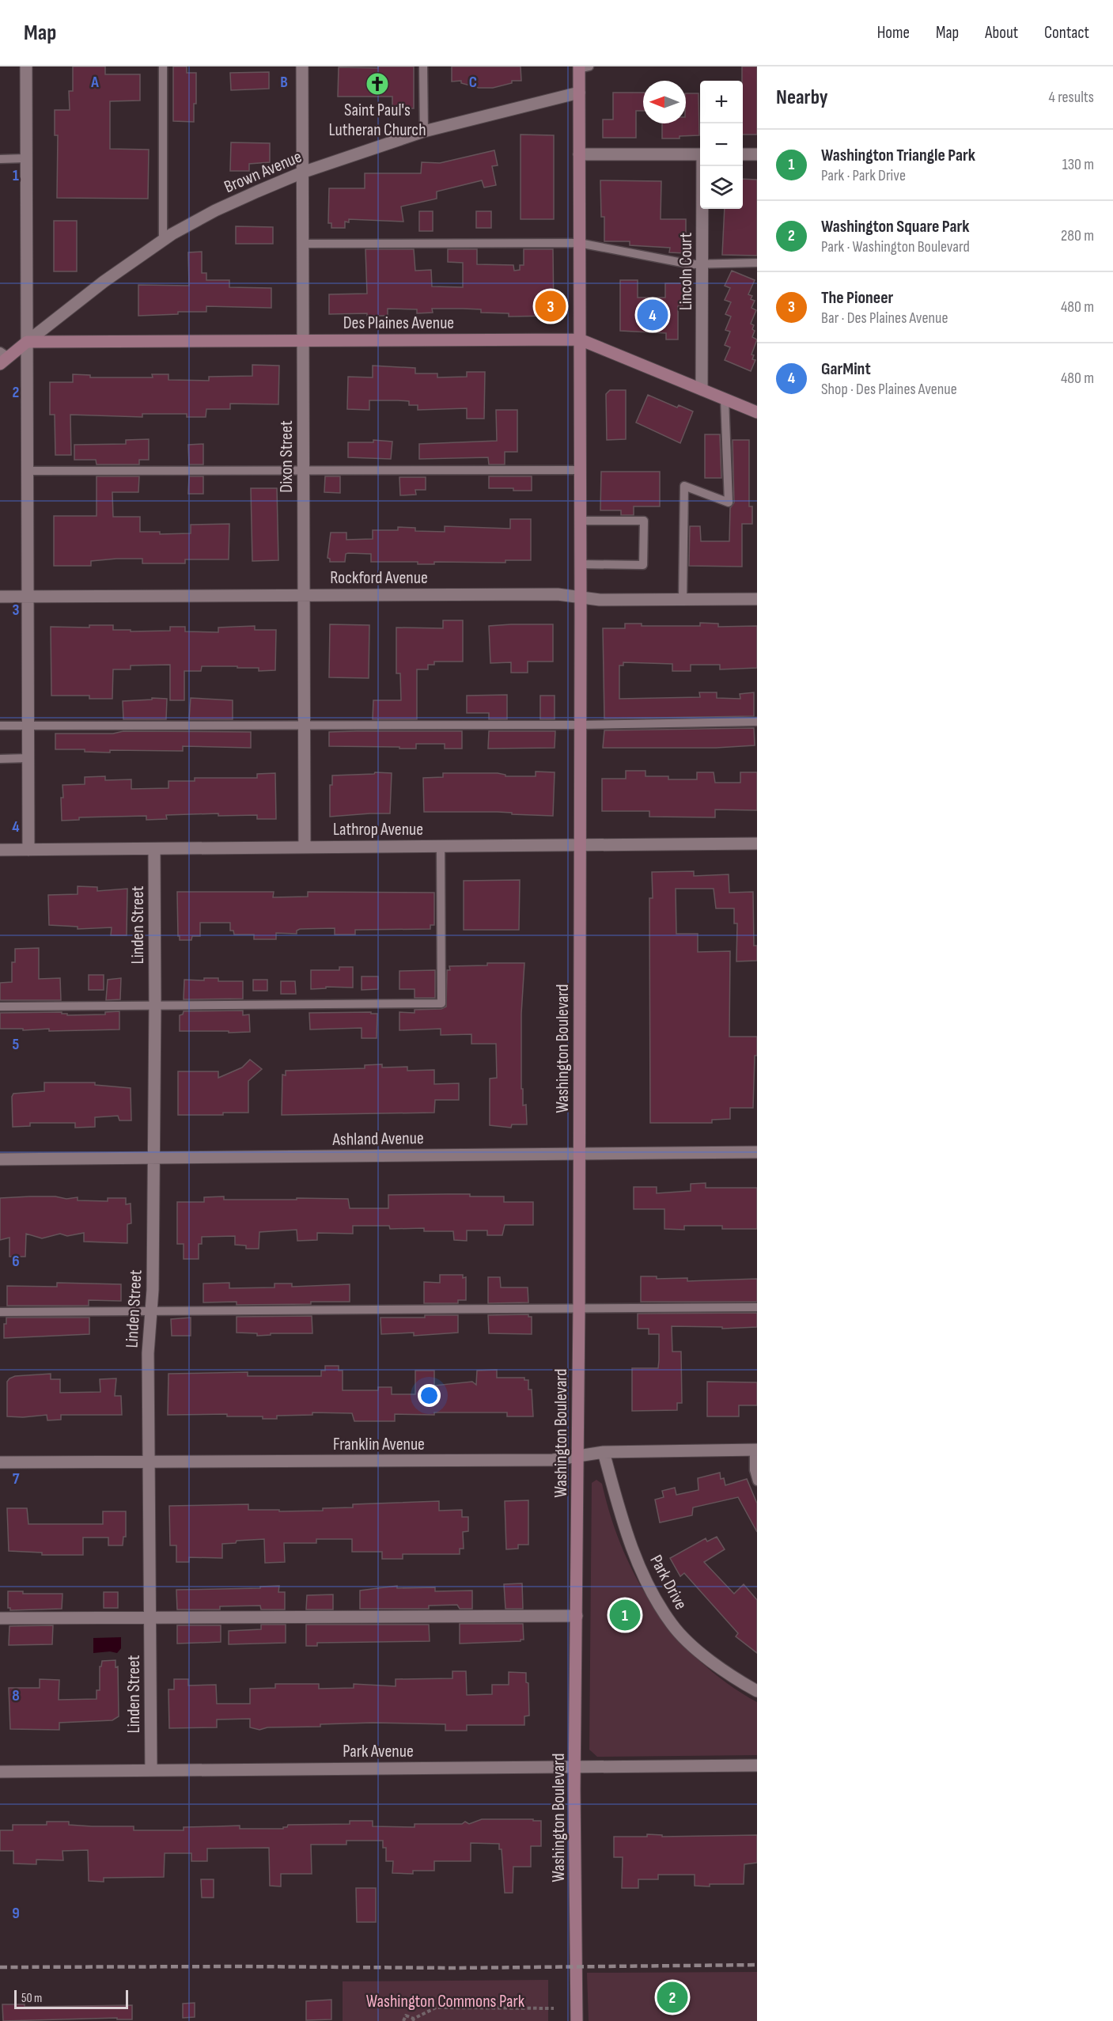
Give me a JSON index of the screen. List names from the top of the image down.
{
  "streets": {
    "street": [
      "Brown Avenue",
      "Lincoln Court",
      "Des Plaines Avenue",
      "Dixon Street",
      "Rockford Avenue",
      "Lathrop Avenue",
      "Linden Street",
      "Washington Boulevard",
      "Ashland Avenue",
      "Franklin Avenue",
      "Park Drive",
      "Park Avenue"
    ]
  },
  "crossings": [
    ["Brown Avenue", "Des Plaines Avenue"],
    ["Brown Avenue", "Dixon Street"],
    ["Brown Avenue", "Washington Boulevard"],
    ["Lincoln Court", "Des Plaines Avenue"],
    ["Des Plaines Avenue", "Dixon Street"],
    ["Des Plaines Avenue", "Washington Boulevard"],
    ["Dixon Street", "Rockford Avenue"],
    ["Dixon Street", "Lathrop Avenue"],
    ["Rockford Avenue", "Washington Boulevard"],
    ["Lathrop Avenue", "Linden Street"],
    ["Lathrop Avenue", "Washington Boulevard"],
    ["Linden Street", "Ashland Avenue"],
    ["Linden Street", "Franklin Avenue"],
    ["Linden Street", "Park Avenue"],
    ["Washington Boulevard", "Ashland Avenue"],
    ["Washington Boulevard", "Franklin Avenue"],
    ["Washington Boulevard", "Park Avenue"],
    ["Franklin Avenue", "Park Drive"]
  ],
  "parks": ["Washington Commons Park"],
  "places": {
    "church": ["Saint Paul's Lutheran Church"]
  },
  "scale_bar": "50 m",
  "north": "left",
  "page": {
    "header": "Map",
    "nav": [
      "Home",
      "Map",
      "About",
      "Contact"
    ],
    "heading": ["Nearby", "4 results"],
    "map_buttons": ["+", "−"],
    "list": [
      {
        "mark": "1",
        "name": "Washington Triangle Park",
        "note": "Park · Park Drive",
        "value": "130 m"
      },
      {
        "mark": "2",
        "name": "Washington Square Park",
        "note": "Park · Washington Boulevard",
        "value": "280 m"
      },
      {
        "mark": "3",
        "name": "The Pioneer",
        "note": "Bar · Des Plaines Avenue",
        "value": "480 m"
      },
      {
        "mark": "4",
        "name": "GarMint",
        "note": "Shop · Des Plaines Avenue",
        "value": "480 m"
      }
    ],
    "pins": [
      "3",
      "4",
      "1",
      "2"
    ],
    "scale": "50 m"
  },
  "grid": {
    "columns": ["A", "B", "C"],
    "rows": [
      "1",
      "2",
      "3",
      "4",
      "5",
      "6",
      "7",
      "8",
      "9"
    ]
  }
}
